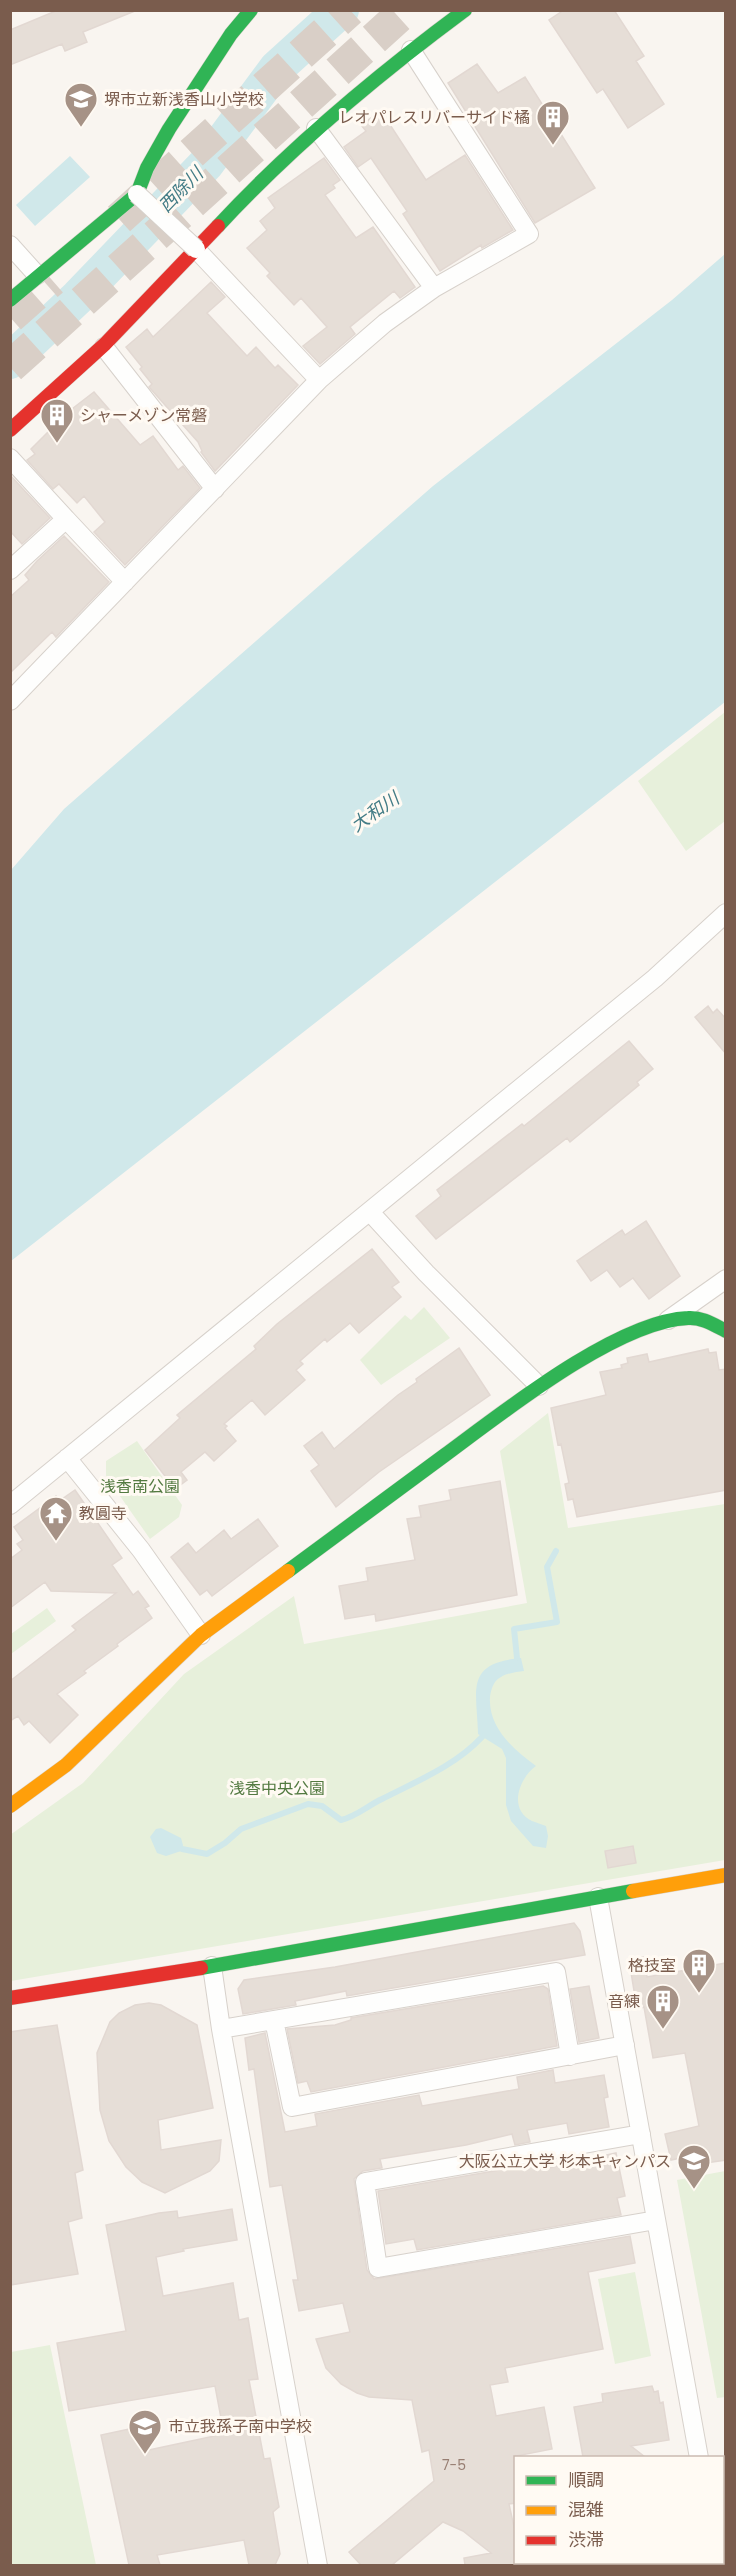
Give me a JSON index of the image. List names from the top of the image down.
{
  "water": ["西除川", "大和川"],
  "parks": ["浅香南公園", "浅香中央公園"],
  "places": {
    "school or university": ["堺市立新浅香山小学校", "大阪公立大学 杉本キャンパス", "市立我孫子南中学校"],
    "building": [
      "レオパレスリバーサイド橘",
      "シャーメゾン常磐",
      "格技室",
      "音練"
    ],
    "temple": ["教圓寺"]
  },
  "house_numbers": ["7-5"],
  "legend": ["順調", "混雑", "渋滞"]
}
